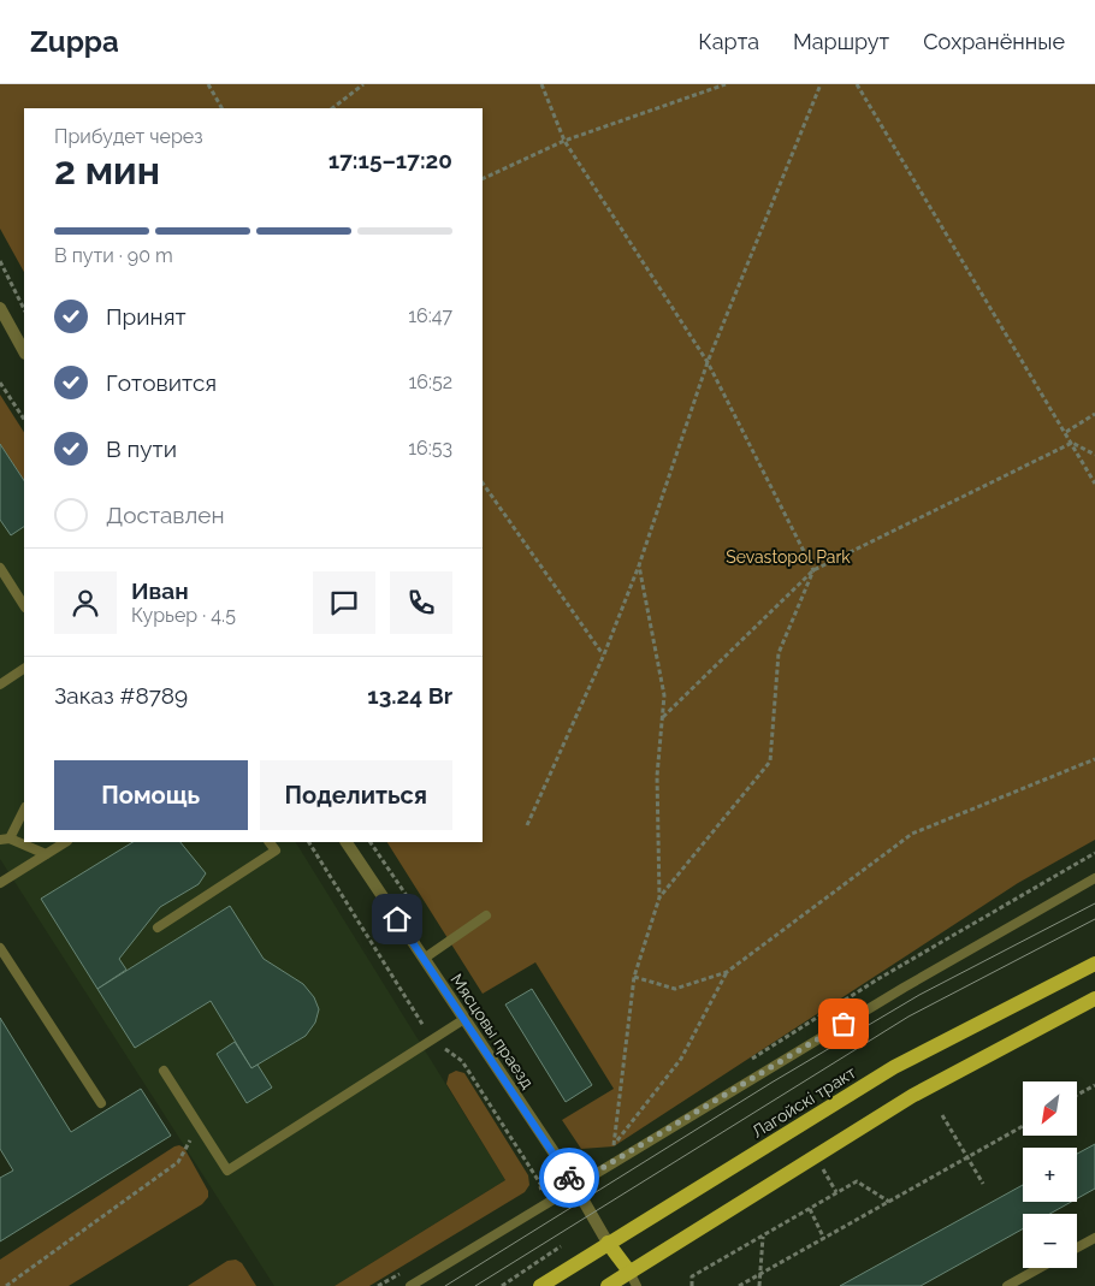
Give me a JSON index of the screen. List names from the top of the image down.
{
  "streets": {
    "main road": ["Лагойскі тракт"],
    "street": ["Мясцовы праезд"]
  },
  "crossings": [
    ["Мясцовы праезд", "Лагойскі тракт"]
  ],
  "parks": ["Sevastopol Park"],
  "north": "bottom left",
  "page": {
    "header": "Zuppa",
    "nav": ["Карта", "Маршрут", "Сохранённые"],
    "heading": ["2 мин", "Прибудет через", "17:15–17:20"],
    "panel": [
      "Иван",
      "Курьер · 4.5",
      "Заказ #8789",
      "13.24 Br"
    ],
    "bar": "В пути · 90 m",
    "list": [
      ["Принят", "16:47"],
      ["Готовится", "16:52"],
      ["В пути", "16:53"],
      "Доставлен"
    ],
    "buttons": ["Помощь", "Поделиться"],
    "map_buttons": ["+", "−"]
  }
}
